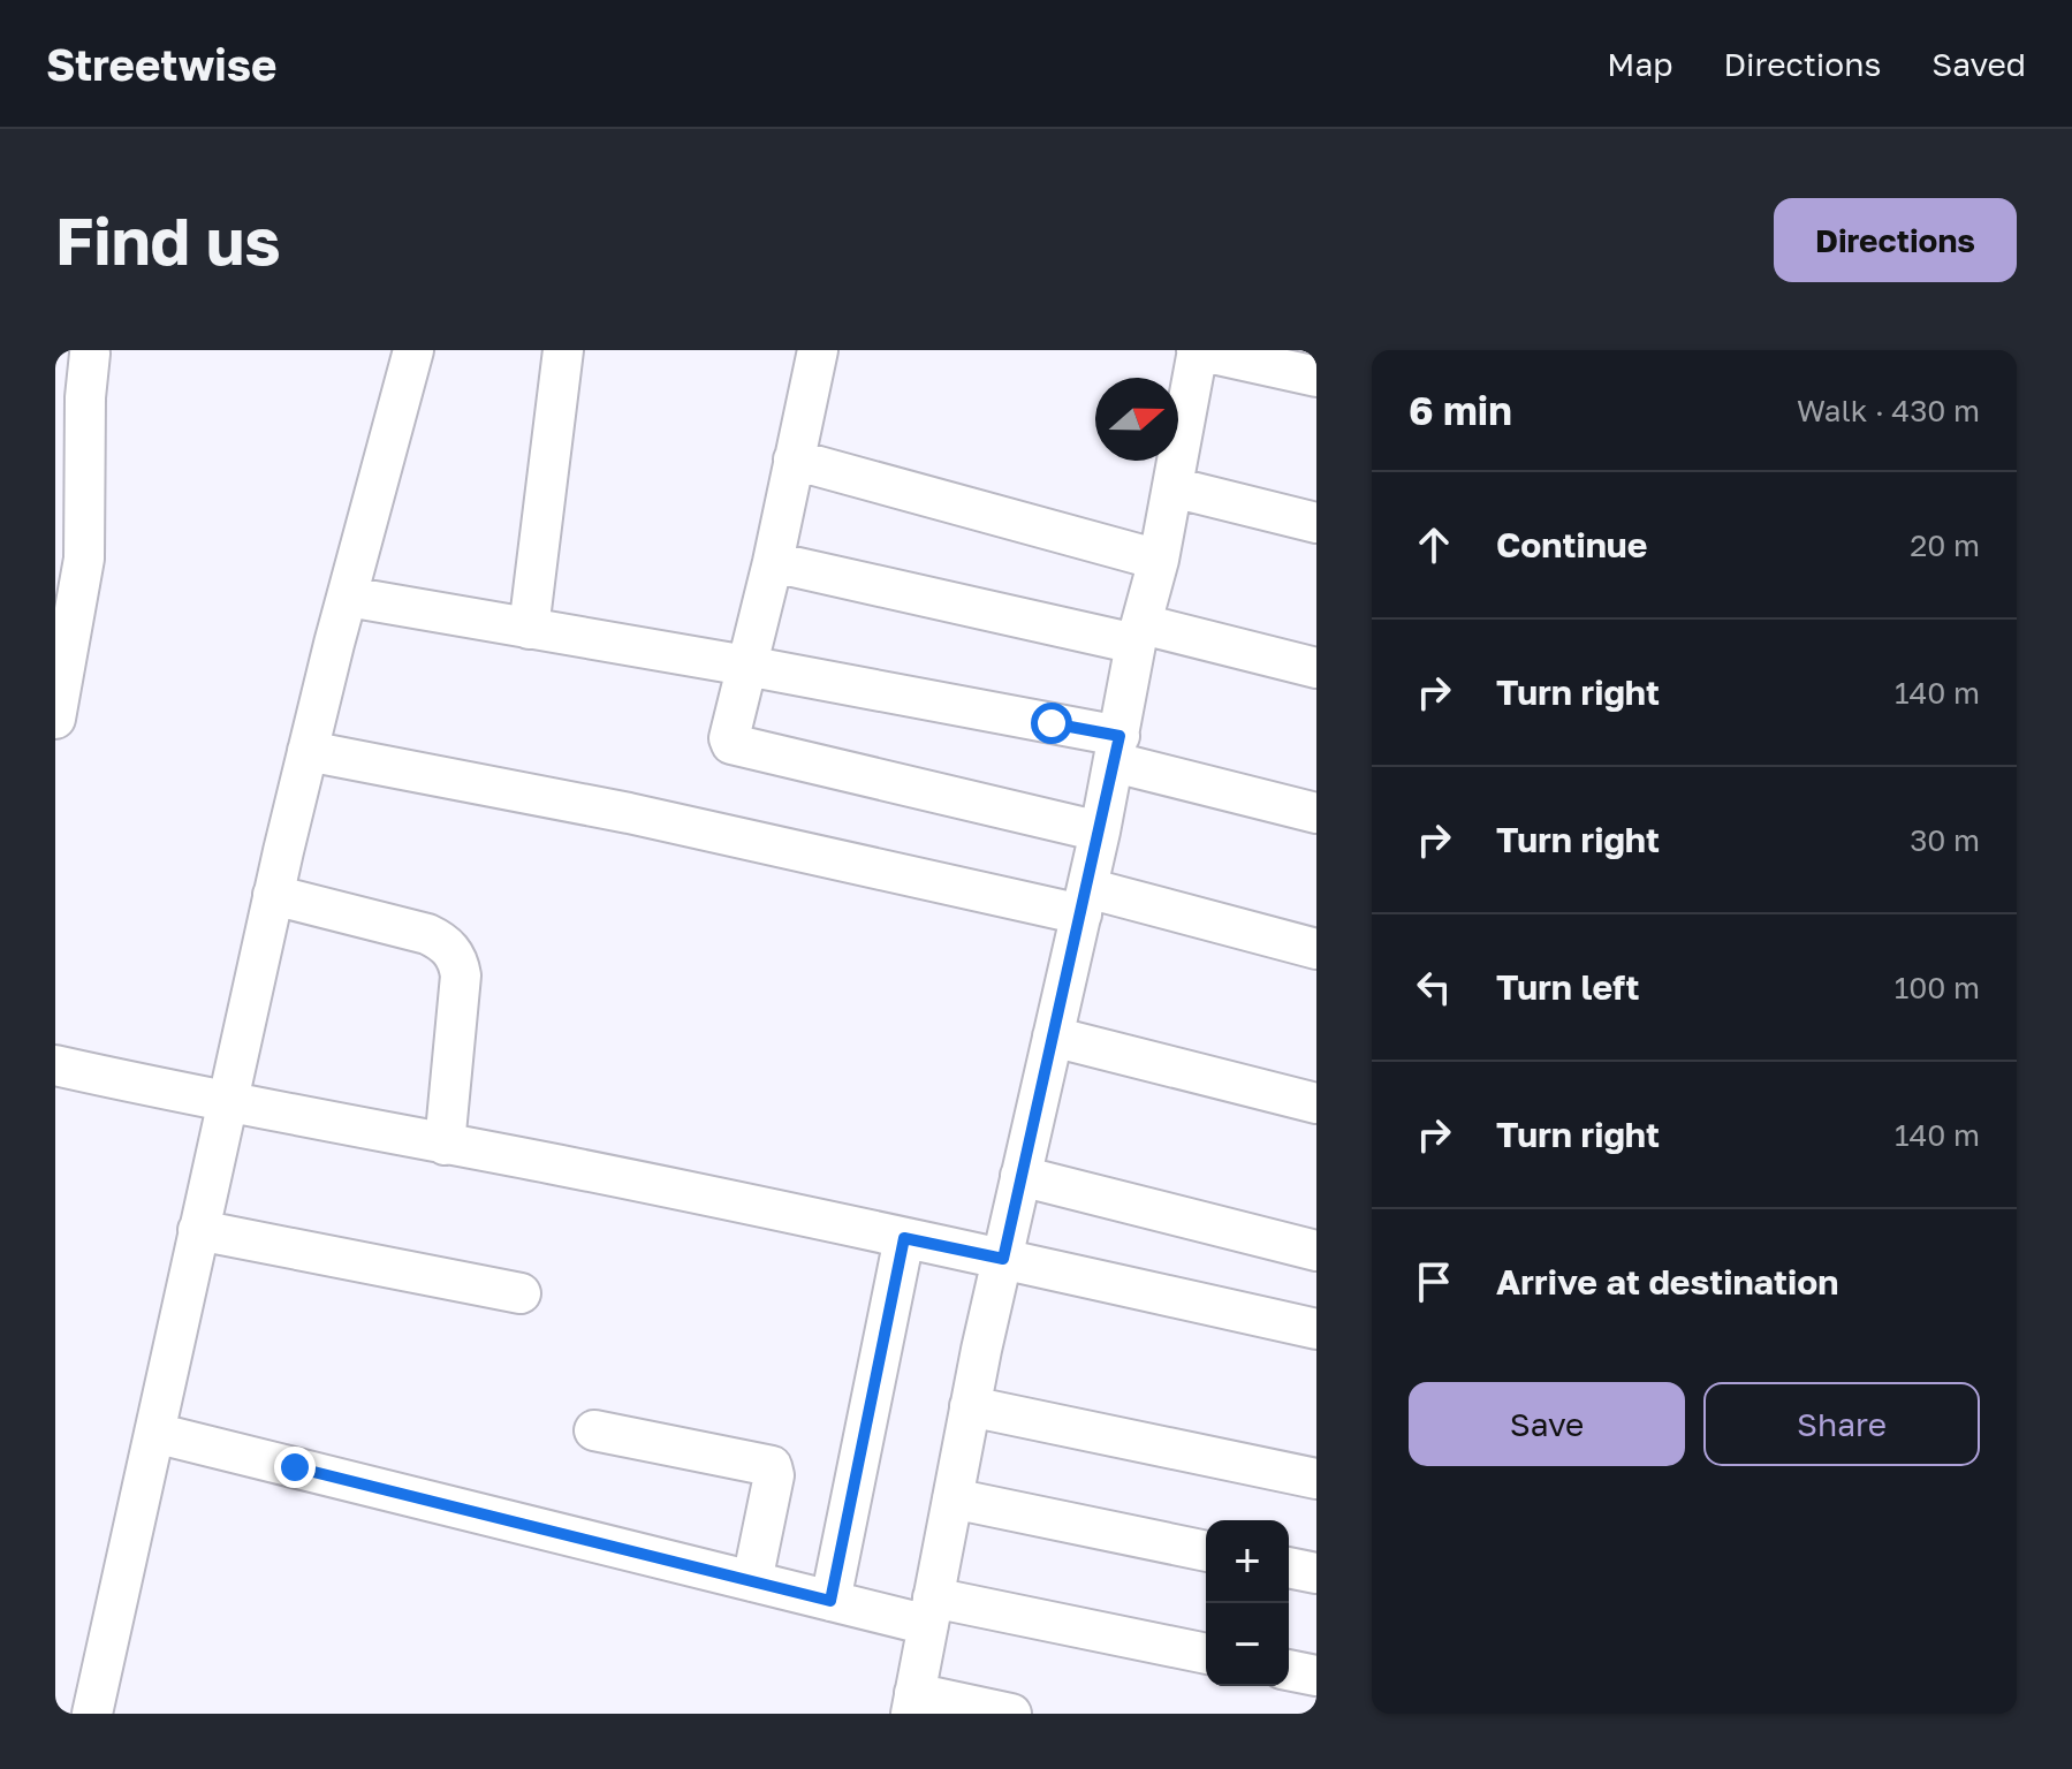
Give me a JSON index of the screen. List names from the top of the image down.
{
  "north": "right",
  "page": {
    "header": "Streetwise",
    "nav": ["Map", "Directions", "Saved"],
    "buttons": [
      "Directions",
      ["Save", "Share"]
    ],
    "title": "Find us",
    "heading": ["6 min", "Walk · 430 m"],
    "list": [
      ["Continue", "20 m"],
      ["Turn right", "140 m"],
      ["Turn right", "30 m"],
      ["Turn left", "100 m"],
      ["Turn right", "140 m"],
      "Arrive at destination"
    ],
    "map_buttons": ["+", "−"]
  }
}
